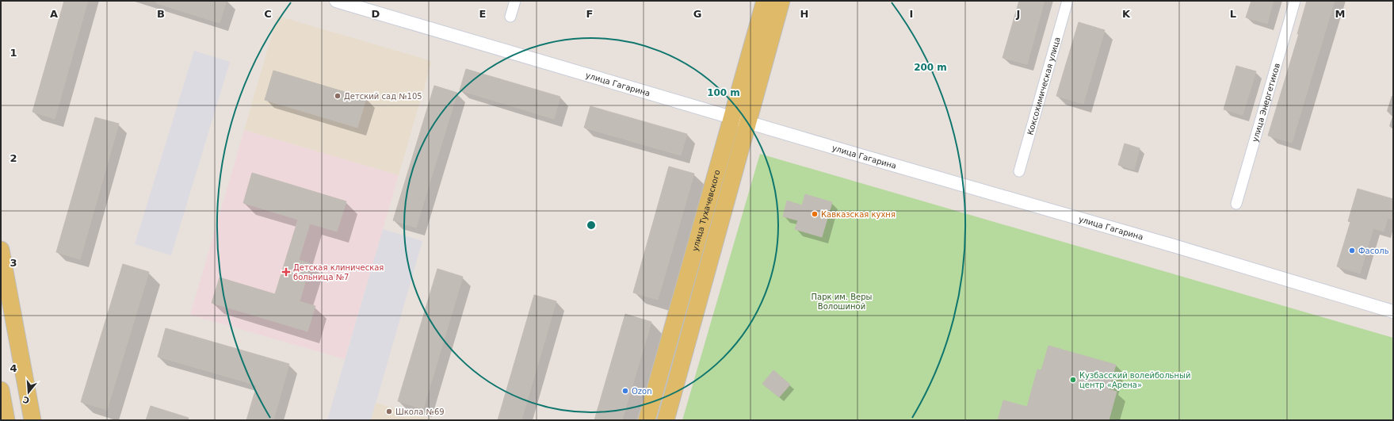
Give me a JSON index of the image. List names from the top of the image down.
{
  "streets": {
    "main road": ["улица Тухачевского"],
    "street": ["улица Гагарина", "Коксохимическая улица", "улица Энергетиков"]
  },
  "crossings": [
    ["улица Гагарина", "улица Тухачевского"]
  ],
  "parks": ["Парк им. Веры Волошиной"],
  "places": {
    "other": [
      "Детский сад №105",
      "Кавказская кухня",
      "Фасоль",
      "Кузбасский волейбольный центр «Арена»",
      "Ozon",
      "Школа №69"
    ],
    "health": ["Детская клиническая больница №7"]
  },
  "north": "bottom",
  "grid": {
    "columns": [
      "A",
      "B",
      "C",
      "D",
      "E",
      "F",
      "G",
      "H",
      "I",
      "J",
      "K",
      "L",
      "M"
    ],
    "rows": [
      "1",
      "2",
      "3",
      "4"
    ]
  },
  "rings": ["200 m", "100 m"]
}
